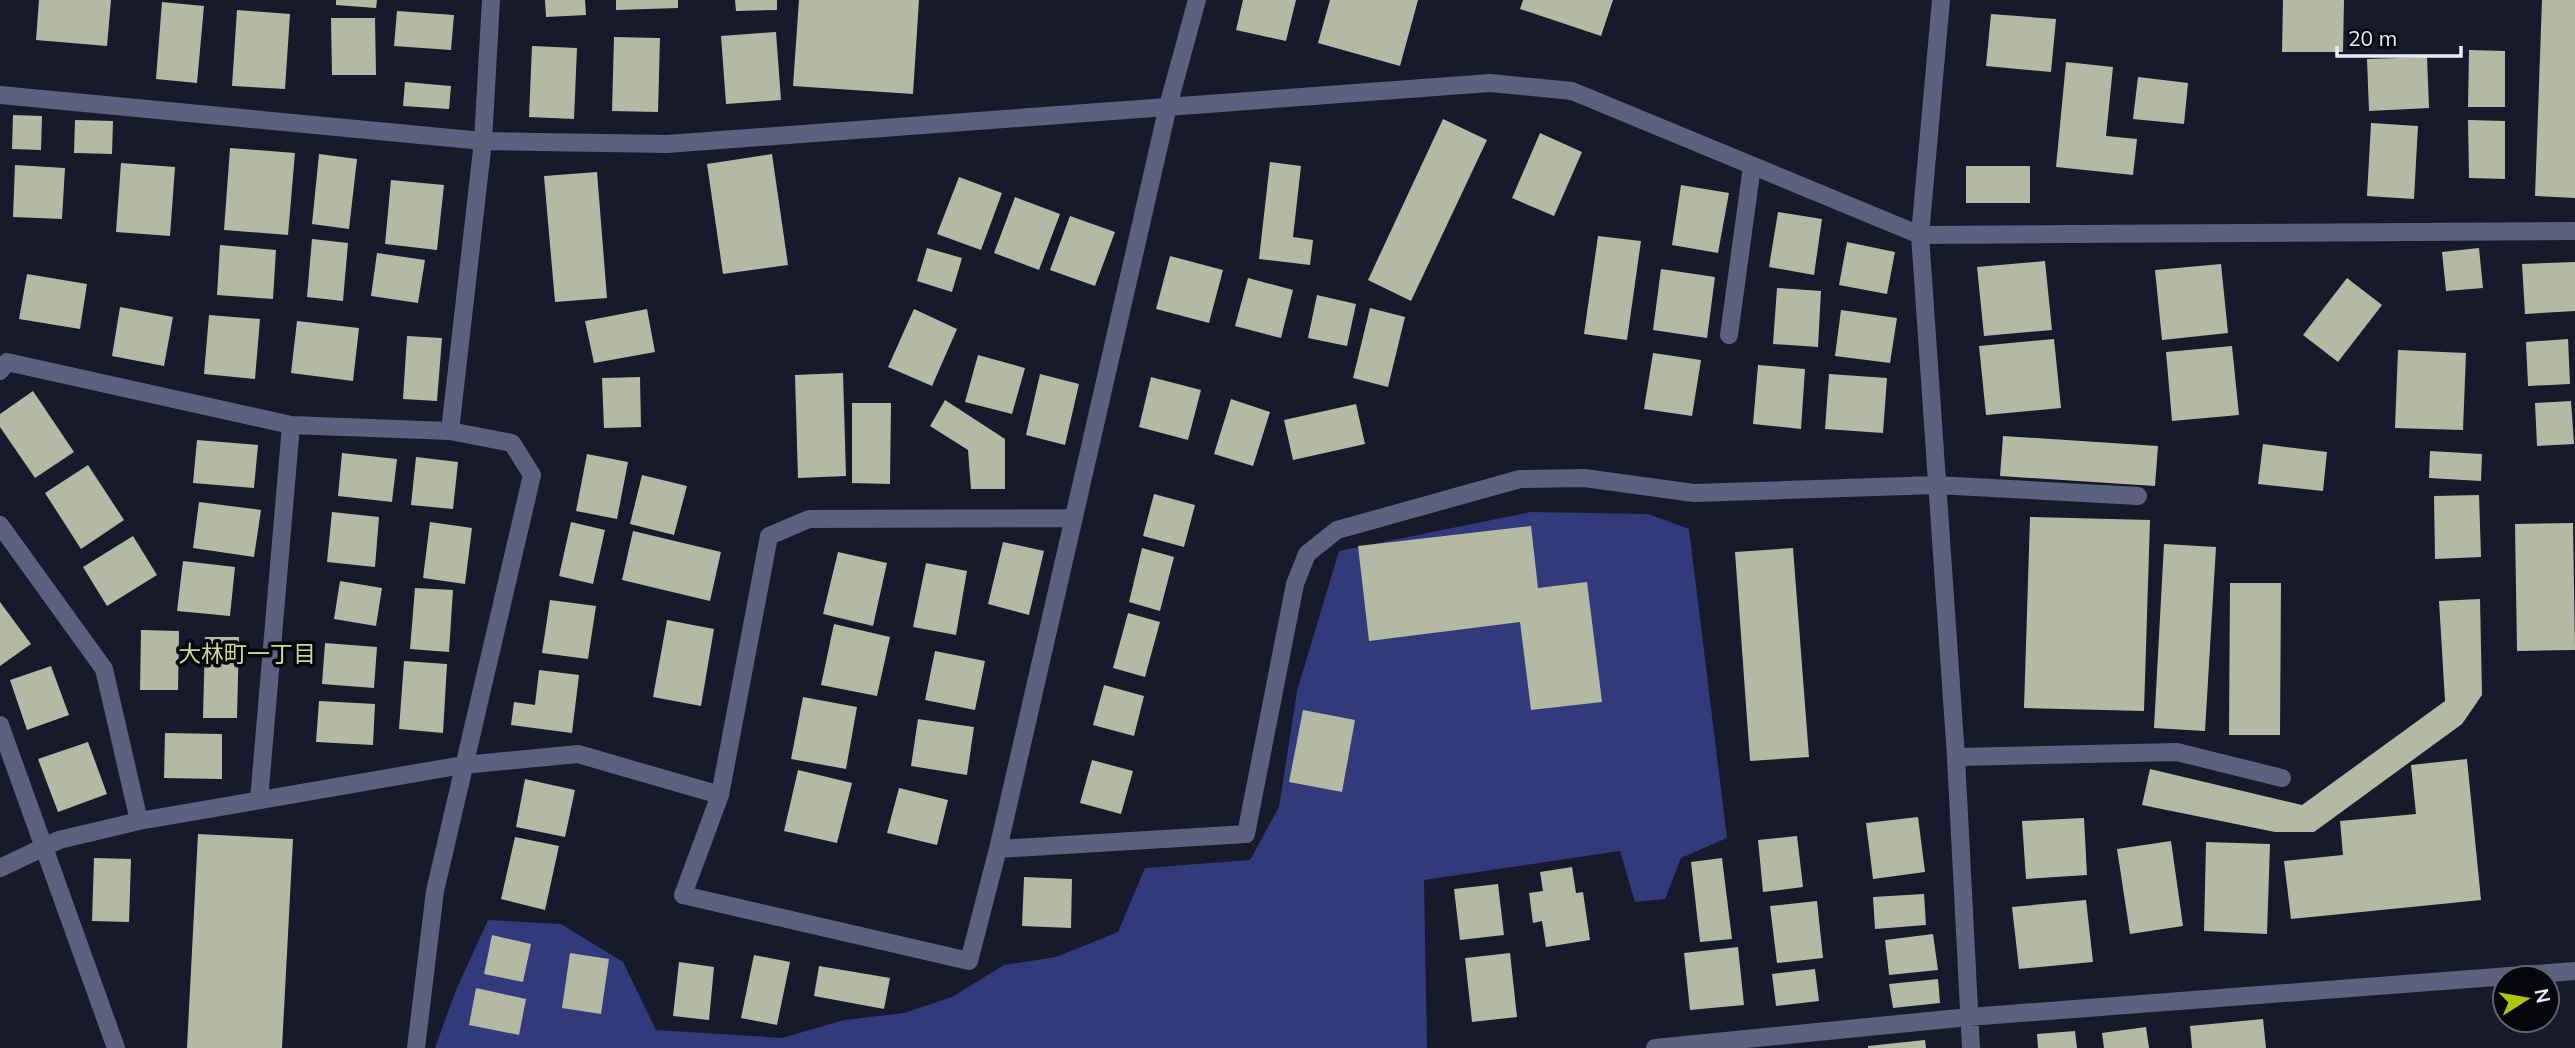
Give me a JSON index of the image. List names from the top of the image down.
{
  "districts": ["大林町一丁目"],
  "scale_bar": "20 m",
  "north": "right"
}
